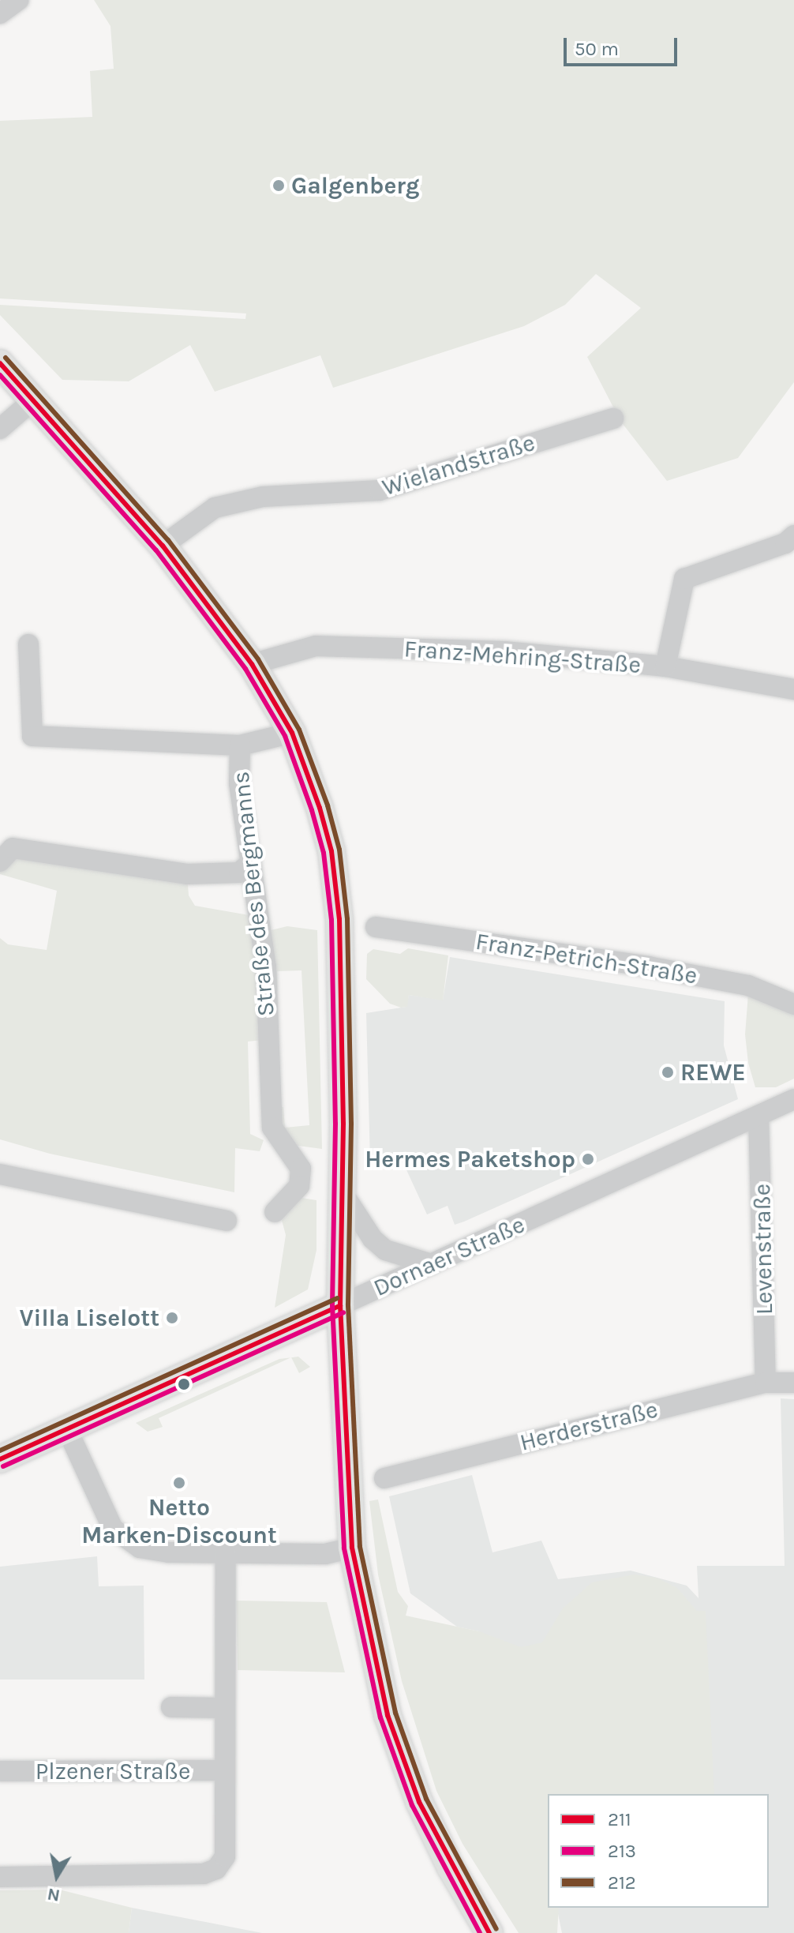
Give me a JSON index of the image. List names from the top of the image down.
{
  "streets": {
    "main road": ["Dornaer Straße"],
    "street": [
      "Wielandstraße",
      "Franz-Mehring-Straße",
      "Straße des Bergmanns",
      "Franz-Petrich-Straße",
      "Levenstraße",
      "Herderstraße",
      "Plzener Straße"
    ]
  },
  "crossings": [
    ["Levenstraße", "Dornaer Straße"],
    ["Levenstraße", "Herderstraße"]
  ],
  "places": [
    "Galgenberg",
    "REWE",
    "Hermes Paketshop",
    "Villa Liselott",
    "Netto Marken-Discount"
  ],
  "lines": ["transit line 212", "transit line 211", "transit line 213"],
  "legend": ["211", "213", "212"],
  "scale_bar": "50 m",
  "north": "bottom"
}
